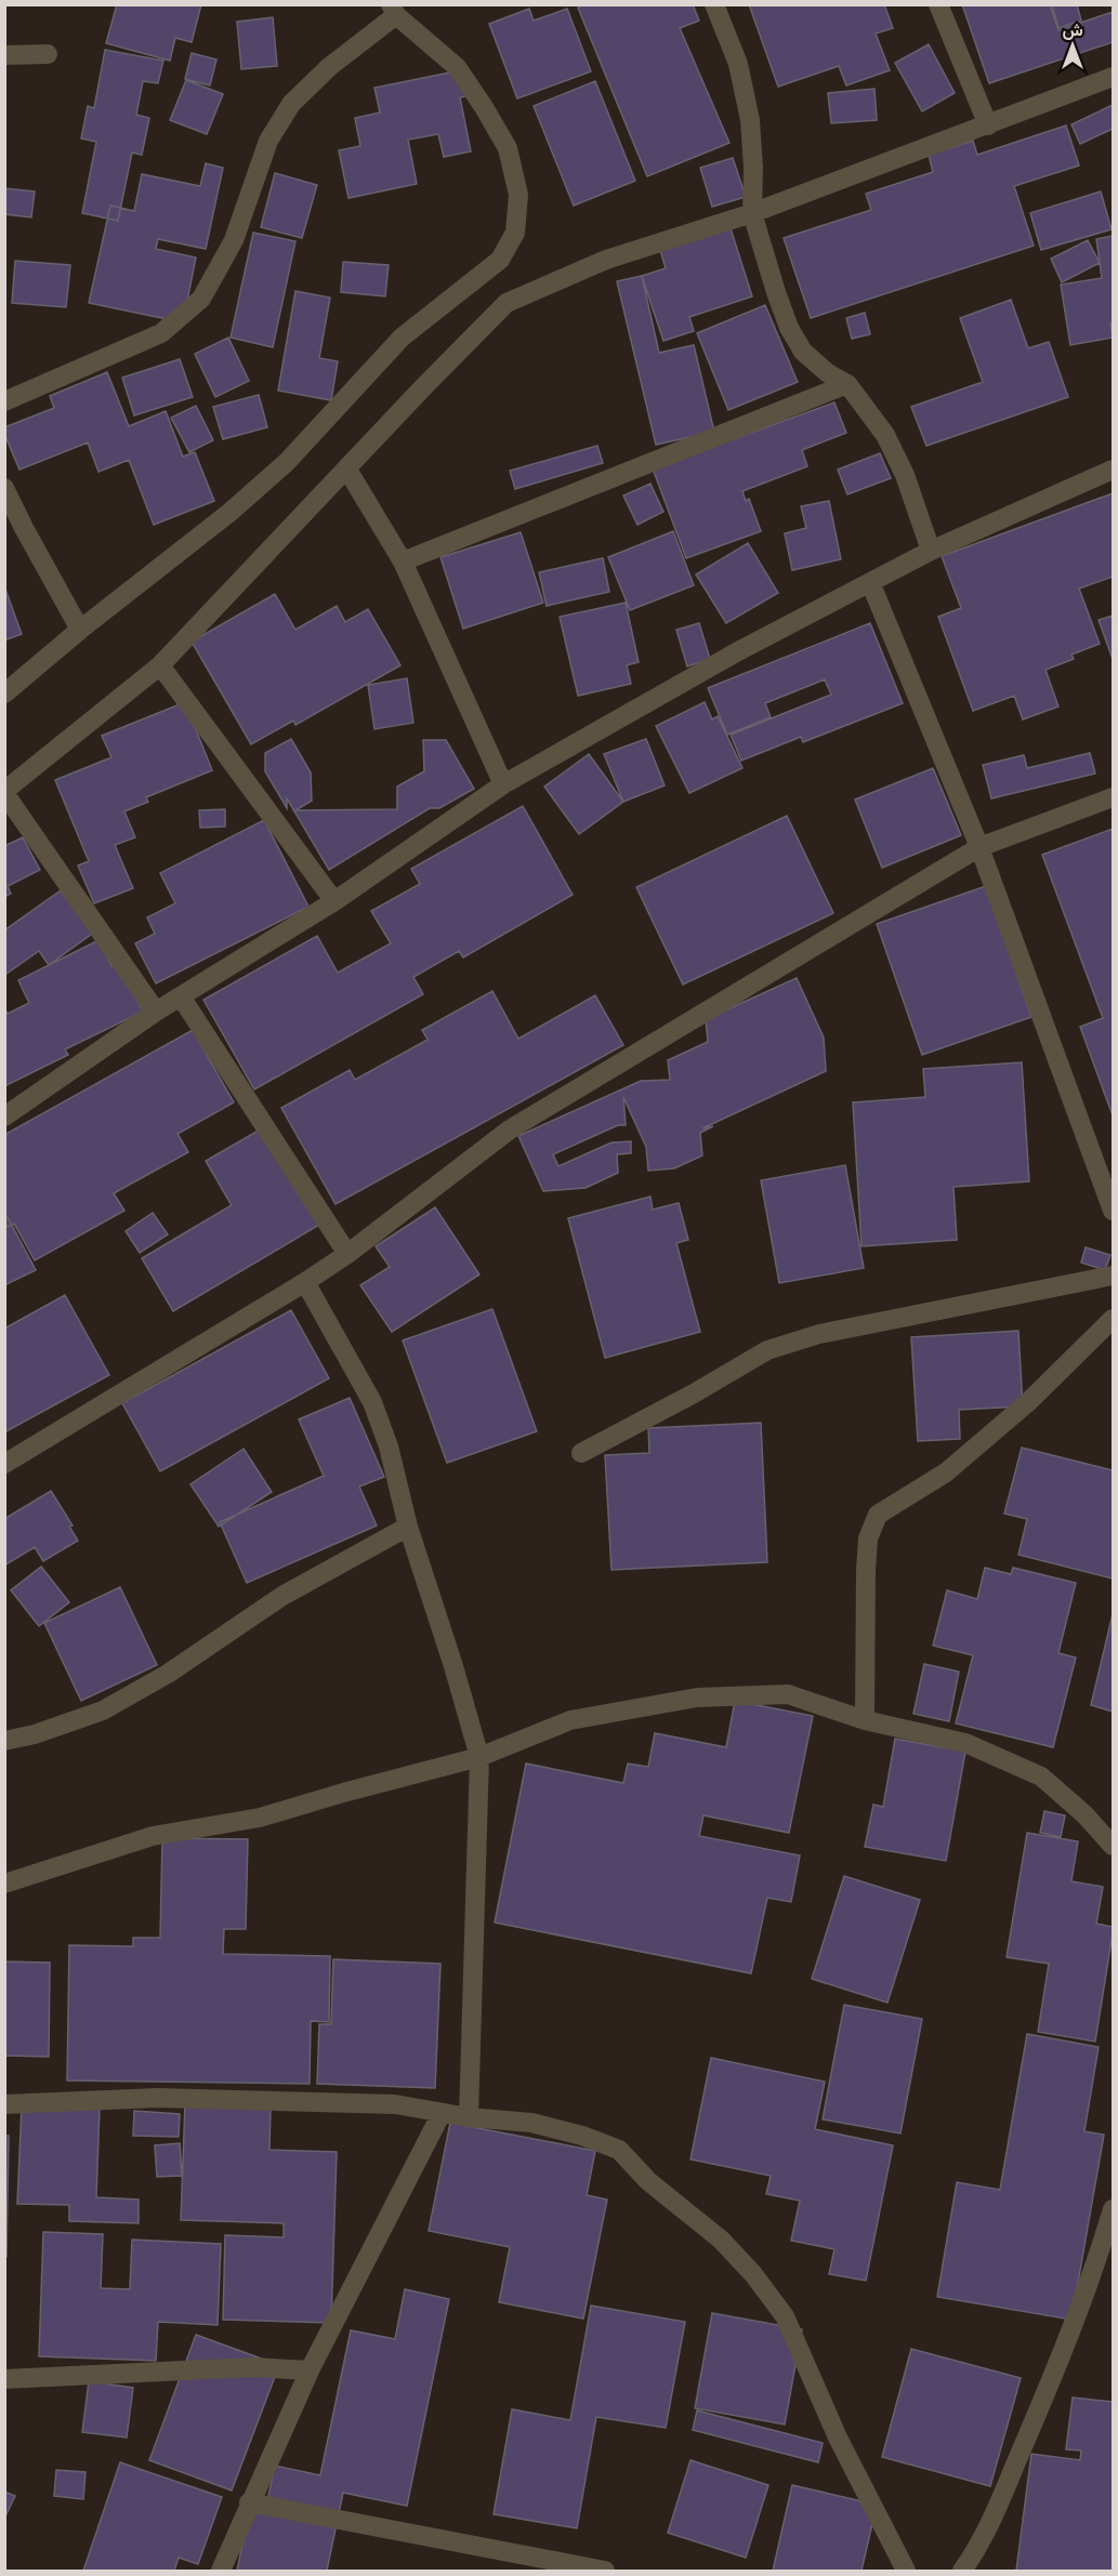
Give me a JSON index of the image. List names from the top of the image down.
{
  "north": "top"
}
